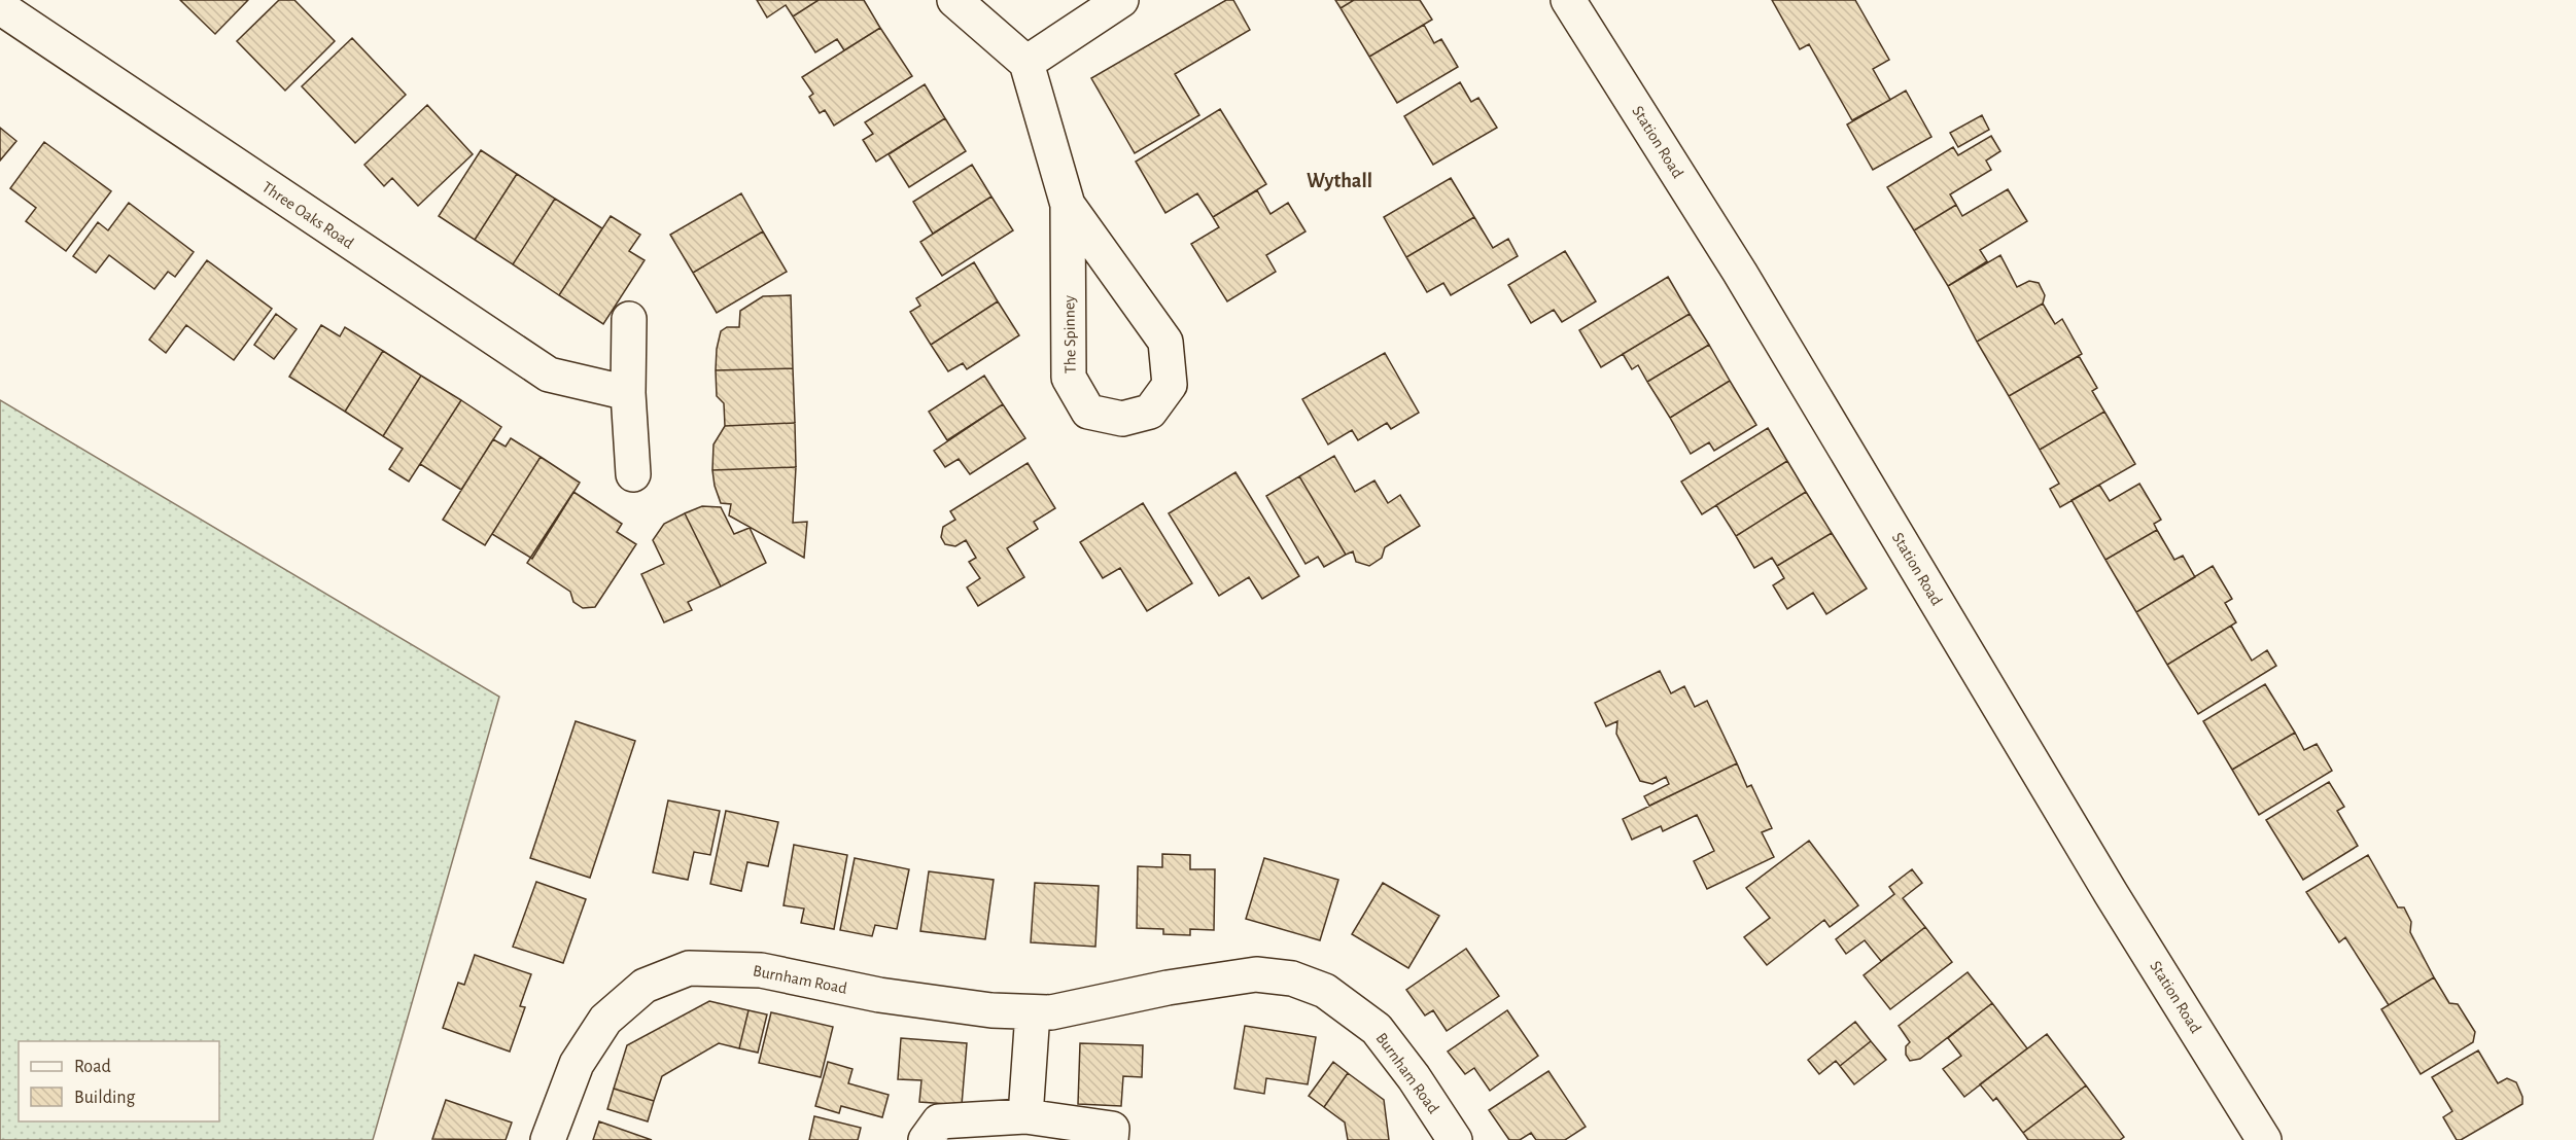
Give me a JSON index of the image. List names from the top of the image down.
{
  "streets": {
    "street": [
      "Station Road",
      "Three Oaks Road",
      "The Spinney",
      "Burnham Road"
    ]
  },
  "districts": ["Wythall"],
  "legend": ["Road", "Building"]
}
